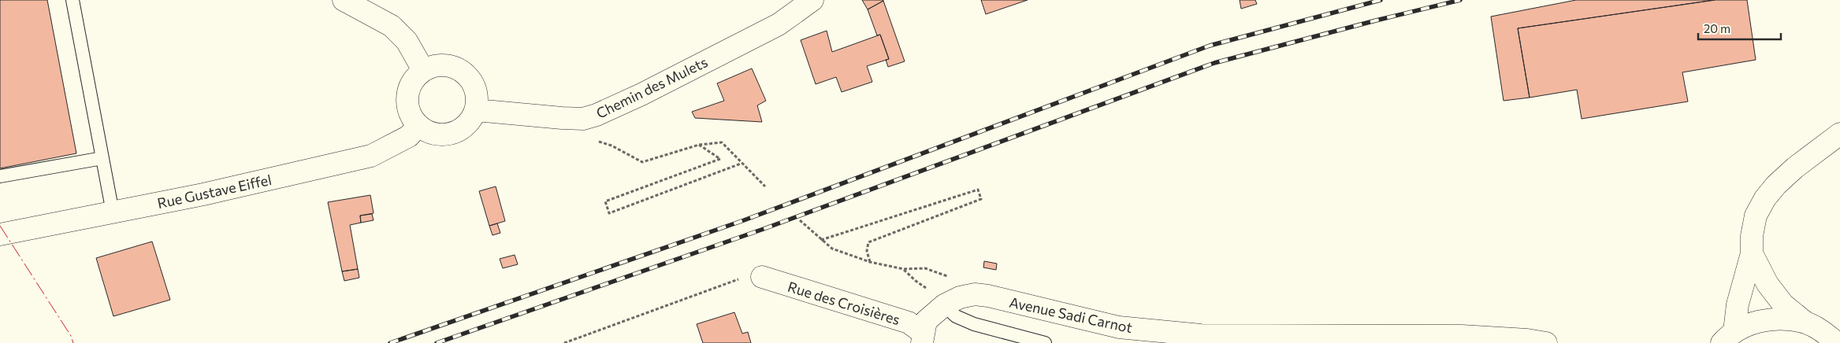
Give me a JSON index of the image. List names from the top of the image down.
{
  "streets": {
    "street": [
      "Chemin des Mulets",
      "Rue Gustave Eiffel",
      "Rue des Croisières",
      "Avenue Sadi Carnot"
    ]
  },
  "crossings": [
    ["Chemin des Mulets", "Rue Gustave Eiffel"],
    ["Rue des Croisières", "Avenue Sadi Carnot"]
  ],
  "scale_bar": "20 m"
}
